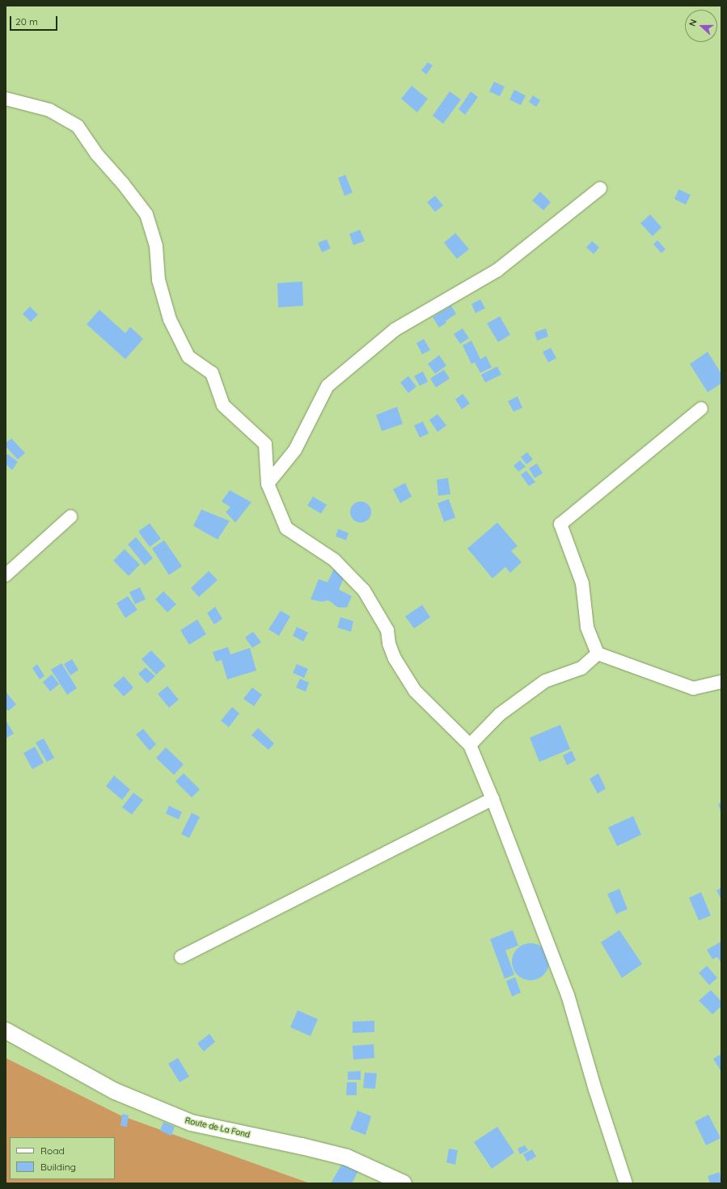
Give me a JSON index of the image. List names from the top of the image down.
{
  "streets": {
    "street": ["Route de La Fond"]
  },
  "legend": ["Road", "Building"],
  "scale_bar": "20 m",
  "north": "left"
}
